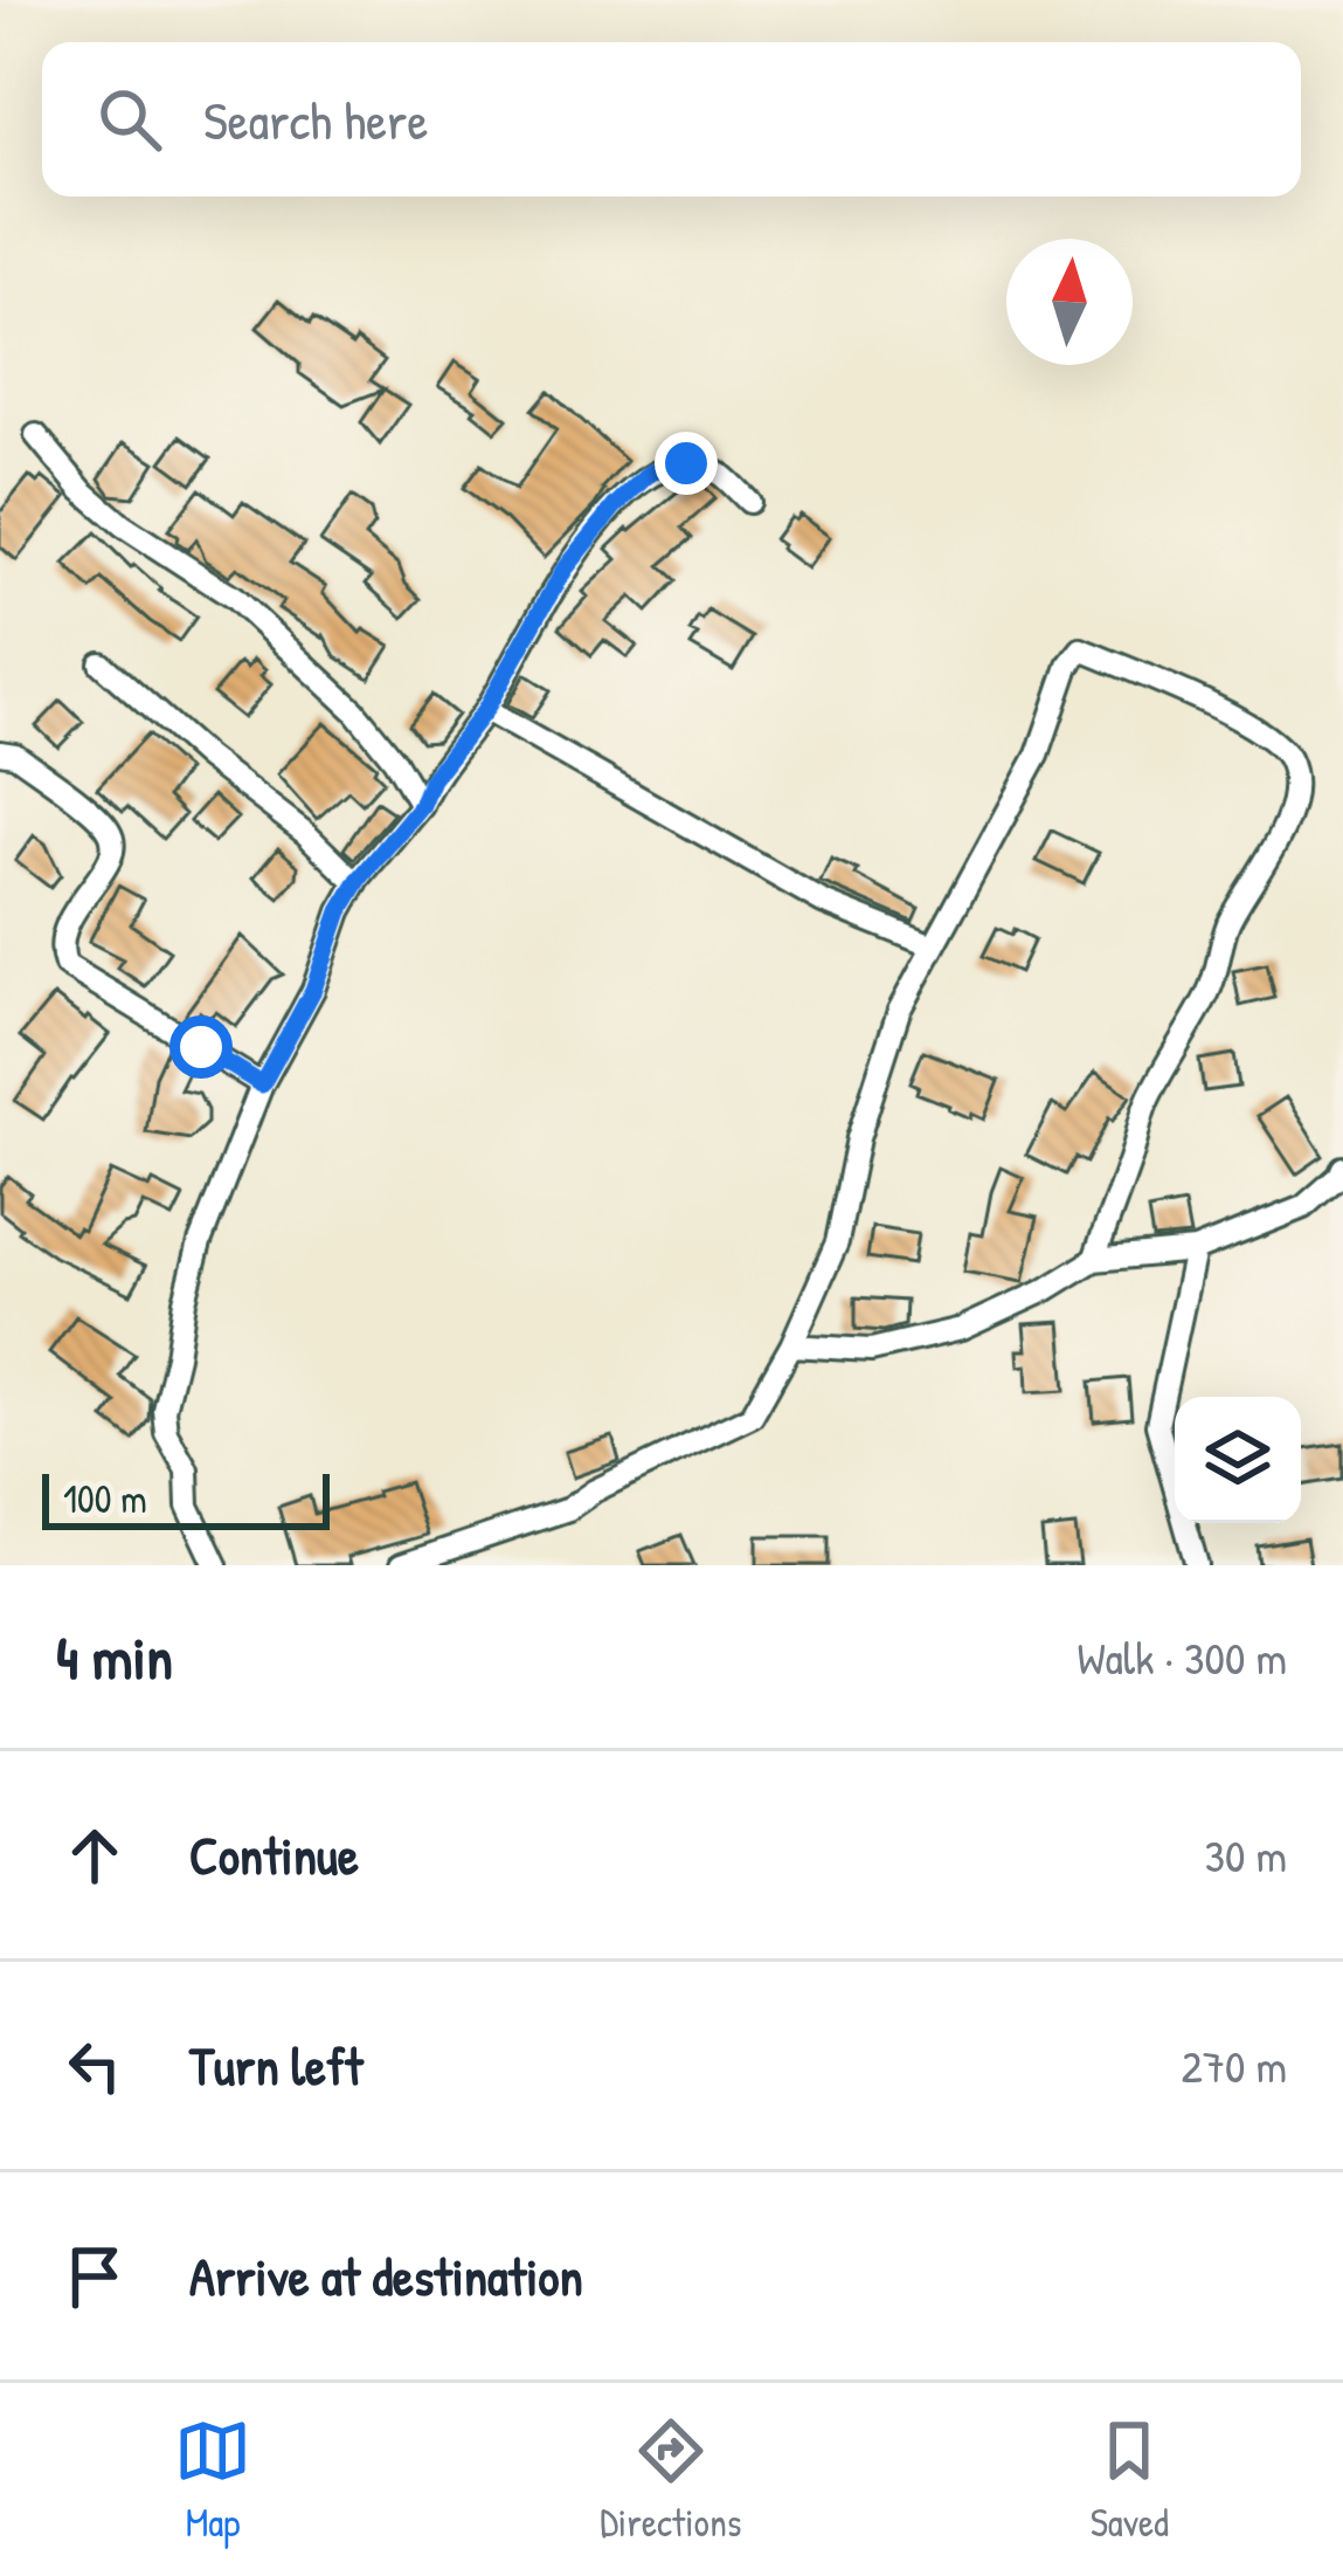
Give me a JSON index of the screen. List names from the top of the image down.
{
  "scale_bar": "100 m",
  "north": "top",
  "page": {
    "search": "Search here",
    "scale": "100 m",
    "heading": ["4 min", "Walk · 300 m"],
    "list": [
      ["Continue", "30 m"],
      ["Turn left", "270 m"],
      "Arrive at destination"
    ],
    "nav": ["Map", "Directions", "Saved"]
  }
}
